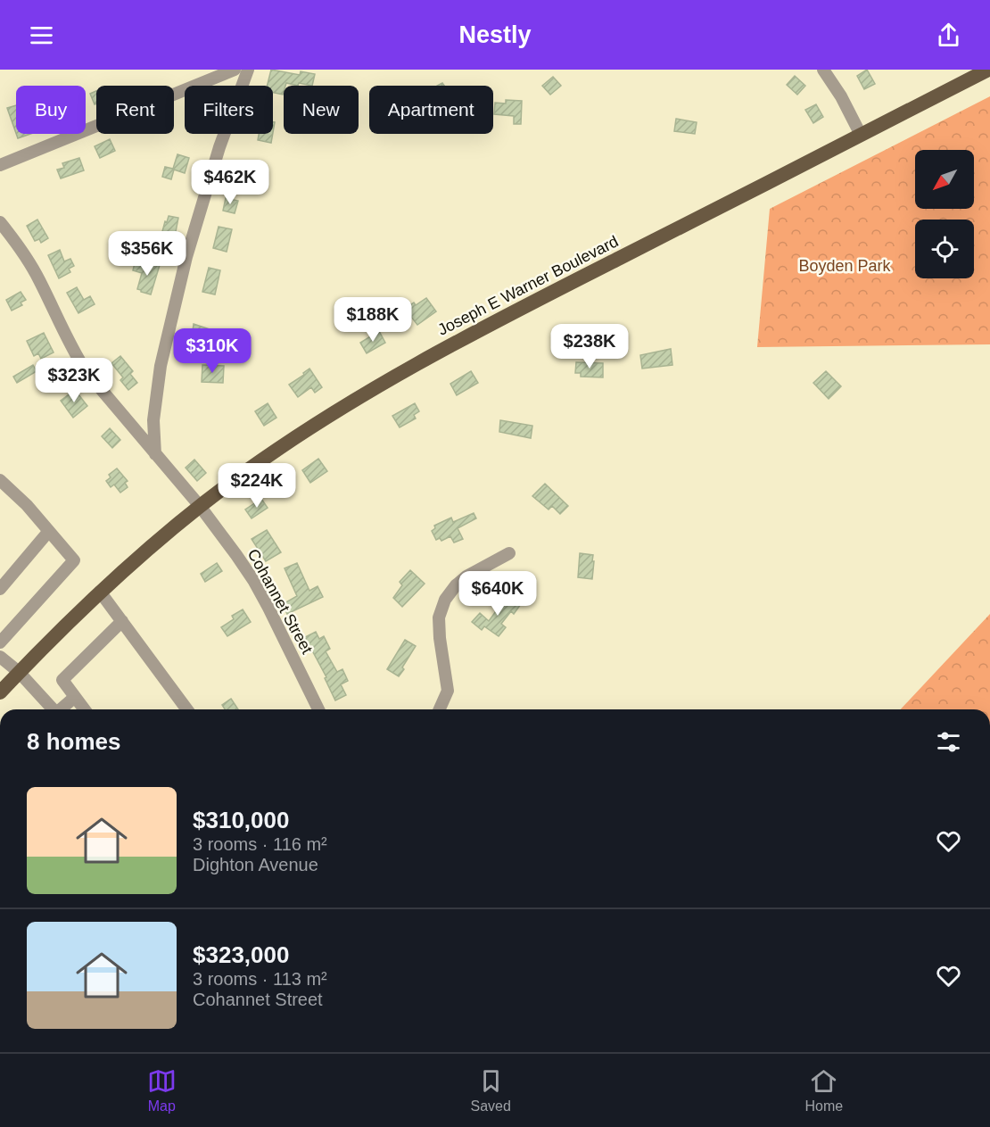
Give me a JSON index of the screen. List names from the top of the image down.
{
  "streets": {
    "main road": ["Joseph E Warner Boulevard"],
    "street": ["Cohannet Street"]
  },
  "crossings": [
    ["Joseph E Warner Boulevard", "Cohannet Street"]
  ],
  "parks": ["Boyden Park"],
  "north": "bottom left",
  "page": {
    "header": "Nestly",
    "chip": [
      "Buy",
      "Rent",
      "Filters",
      "New",
      "Apartment"
    ],
    "price": [
      "$462K",
      "$356K",
      "$188K",
      "$238K",
      "$310K",
      "$323K",
      "$224K",
      "$640K"
    ],
    "heading": "8 homes",
    "list": [
      {
        "name": "$310,000",
        "note": "3 rooms · 116 m² · Dighton Avenue"
      },
      {
        "name": "$323,000",
        "note": "3 rooms · 113 m² · Cohannet Street"
      }
    ],
    "tabs": ["Map", "Saved", "Home"]
  }
}
